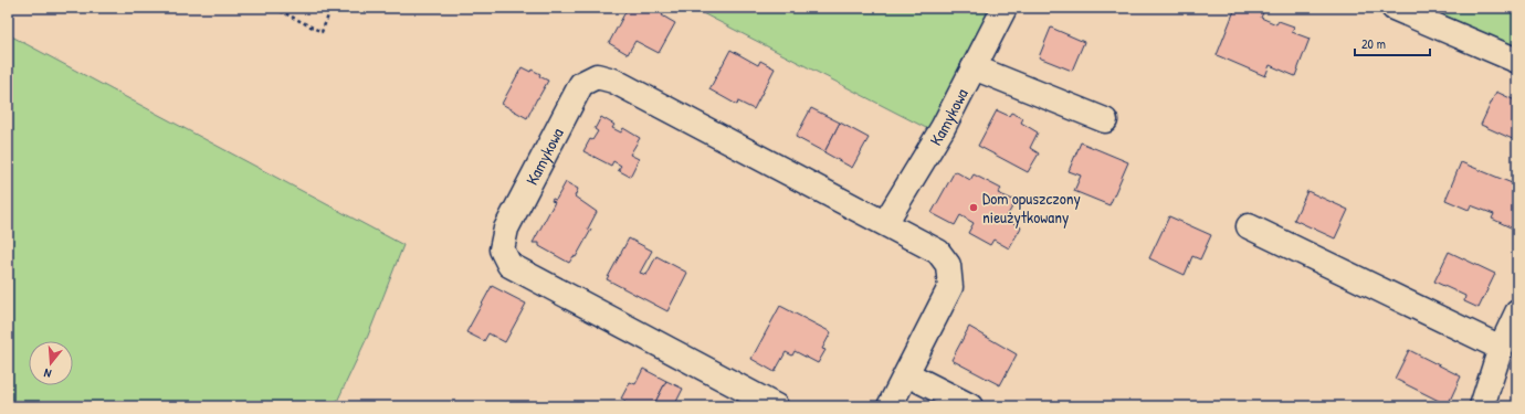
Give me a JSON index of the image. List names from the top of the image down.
{
  "streets": {
    "street": ["Kamykowa"]
  },
  "places": ["Dom opuszczony nieużytkowany"],
  "scale_bar": "20 m",
  "north": "bottom"
}
